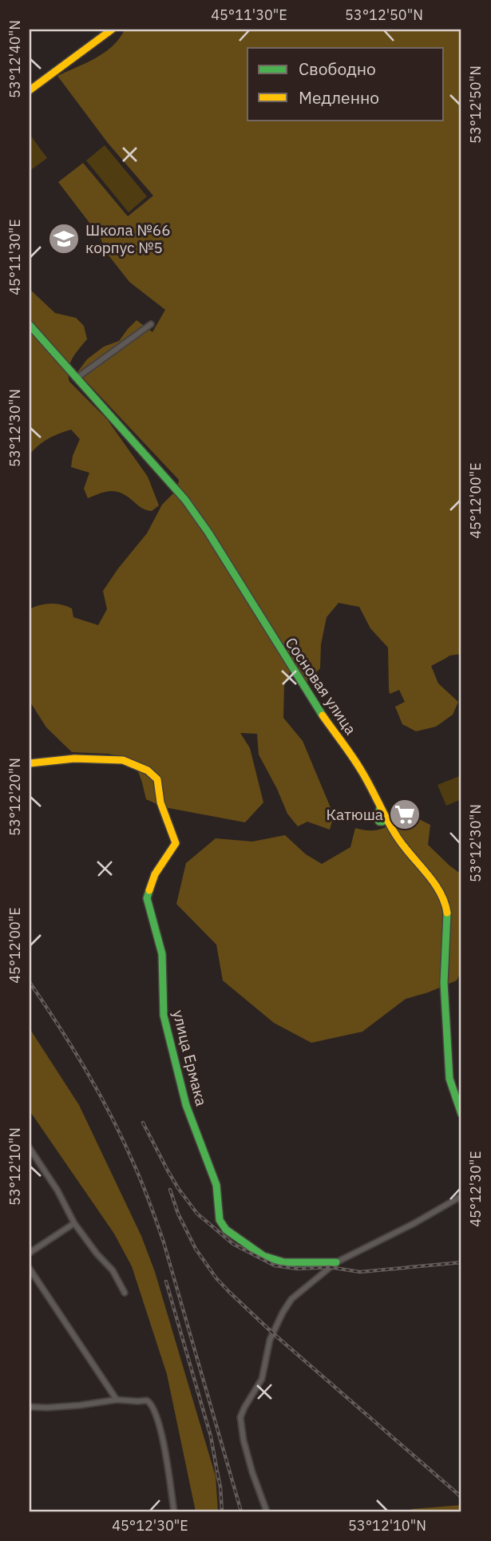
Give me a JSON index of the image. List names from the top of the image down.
{
  "streets": {
    "street": ["Сосновая улица", "улица Ермака"]
  },
  "places": {
    "school or university": ["Школа №66 корпус №5"],
    "supermarket": ["Катюша"]
  },
  "legend": ["Свободно", "Медленно"],
  "coordinates": [
    "45°11'30\"E",
    "53°12'50\"N",
    "53°12'40\"N",
    "53°12'30\"N",
    "45°12'00\"E",
    "53°12'20\"N",
    "53°12'10\"N",
    "45°12'30\"E"
  ]
}
